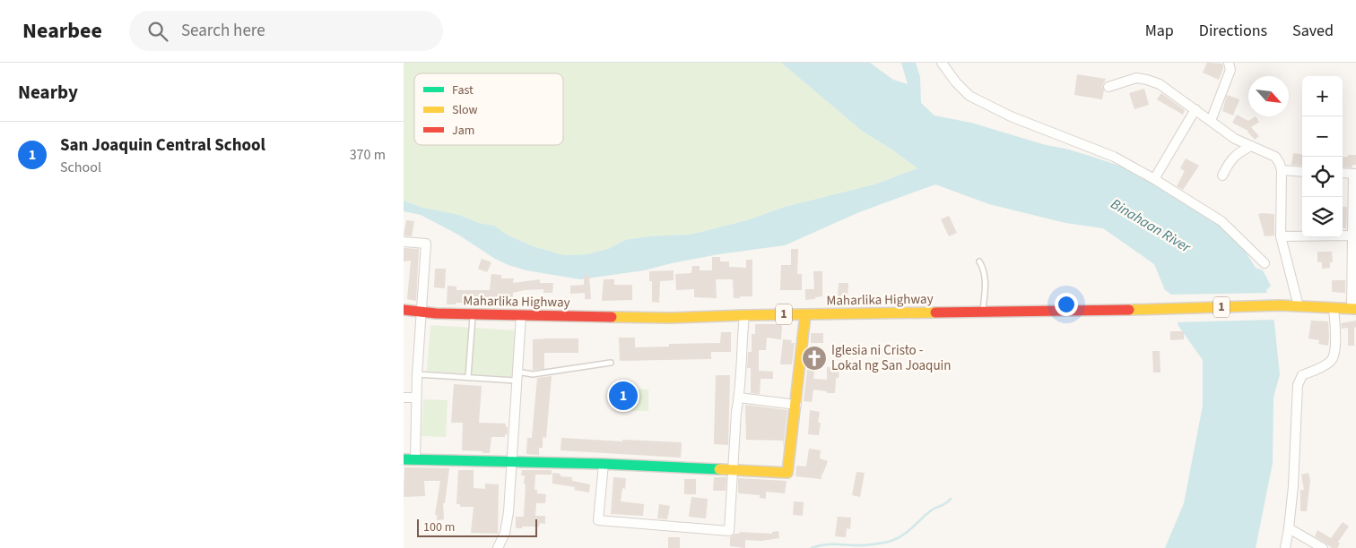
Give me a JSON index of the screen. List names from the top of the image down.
{
  "streets": {
    "main road": ["Maharlika Highway", "1"]
  },
  "water": ["Binahaan River"],
  "places": {
    "church": ["Iglesia ni Cristo - Lokal ng San Joaquin"]
  },
  "legend": ["Fast", "Slow", "Jam"],
  "scale_bar": "100 m",
  "north": "bottom right",
  "page": {
    "header": "Nearbee",
    "search": "Search here",
    "nav": ["Map", "Directions", "Saved"],
    "heading": "Nearby",
    "map_buttons": ["+", "−"],
    "list": [
      {
        "mark": "1",
        "name": "San Joaquin Central School",
        "note": "School",
        "value": "370 m"
      }
    ],
    "pins": "1",
    "scale": "100 m"
  }
}
